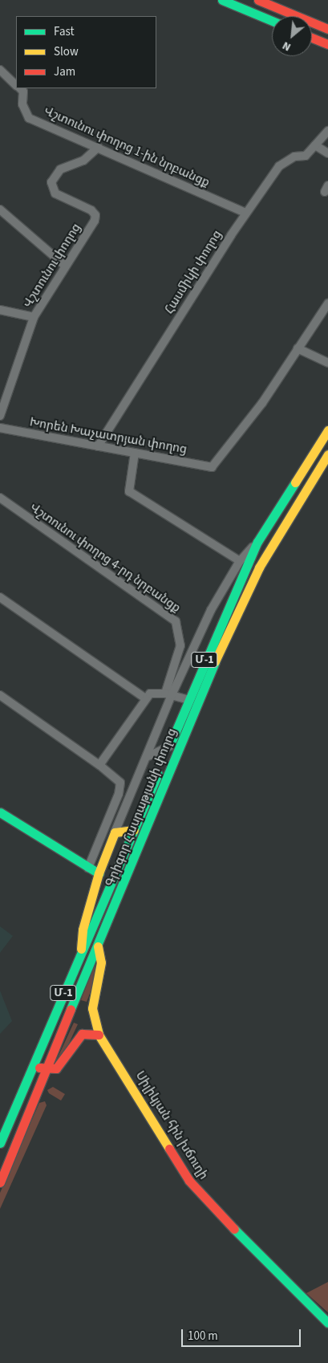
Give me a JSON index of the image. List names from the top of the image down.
{
  "streets": {
    "main road": ["Մ-1", "Գրիգոր Հասրաթյանի փողոց", "Սիլիկյան հին խճուղի"],
    "street": [
      "Վշտունու փողոց 1-ին նրբանցք",
      "Վշտունու փողոց",
      "Հասմիկի փողոց",
      "Խորեն Խաչատրյան փողոց",
      "Վշտունու փողոց 4-րդ նրբանցք"
    ]
  },
  "crossings": [
    ["Վշտունու փողոց 1-ին նրբանցք", "Վշտունու փողոց"],
    ["Վշտունու փողոց 1-ին նրբանցք", "Հասմիկի փողոց"],
    ["Հասմիկի փողոց", "Խորեն Խաչատրյան փողոց"],
    ["Գրիգոր Հասրաթյանի փողոց", "Սիլիկյան հին խճուղի"]
  ],
  "legend": ["Fast", "Slow", "Jam"],
  "scale_bar": "100 m",
  "north": "bottom left"
}
